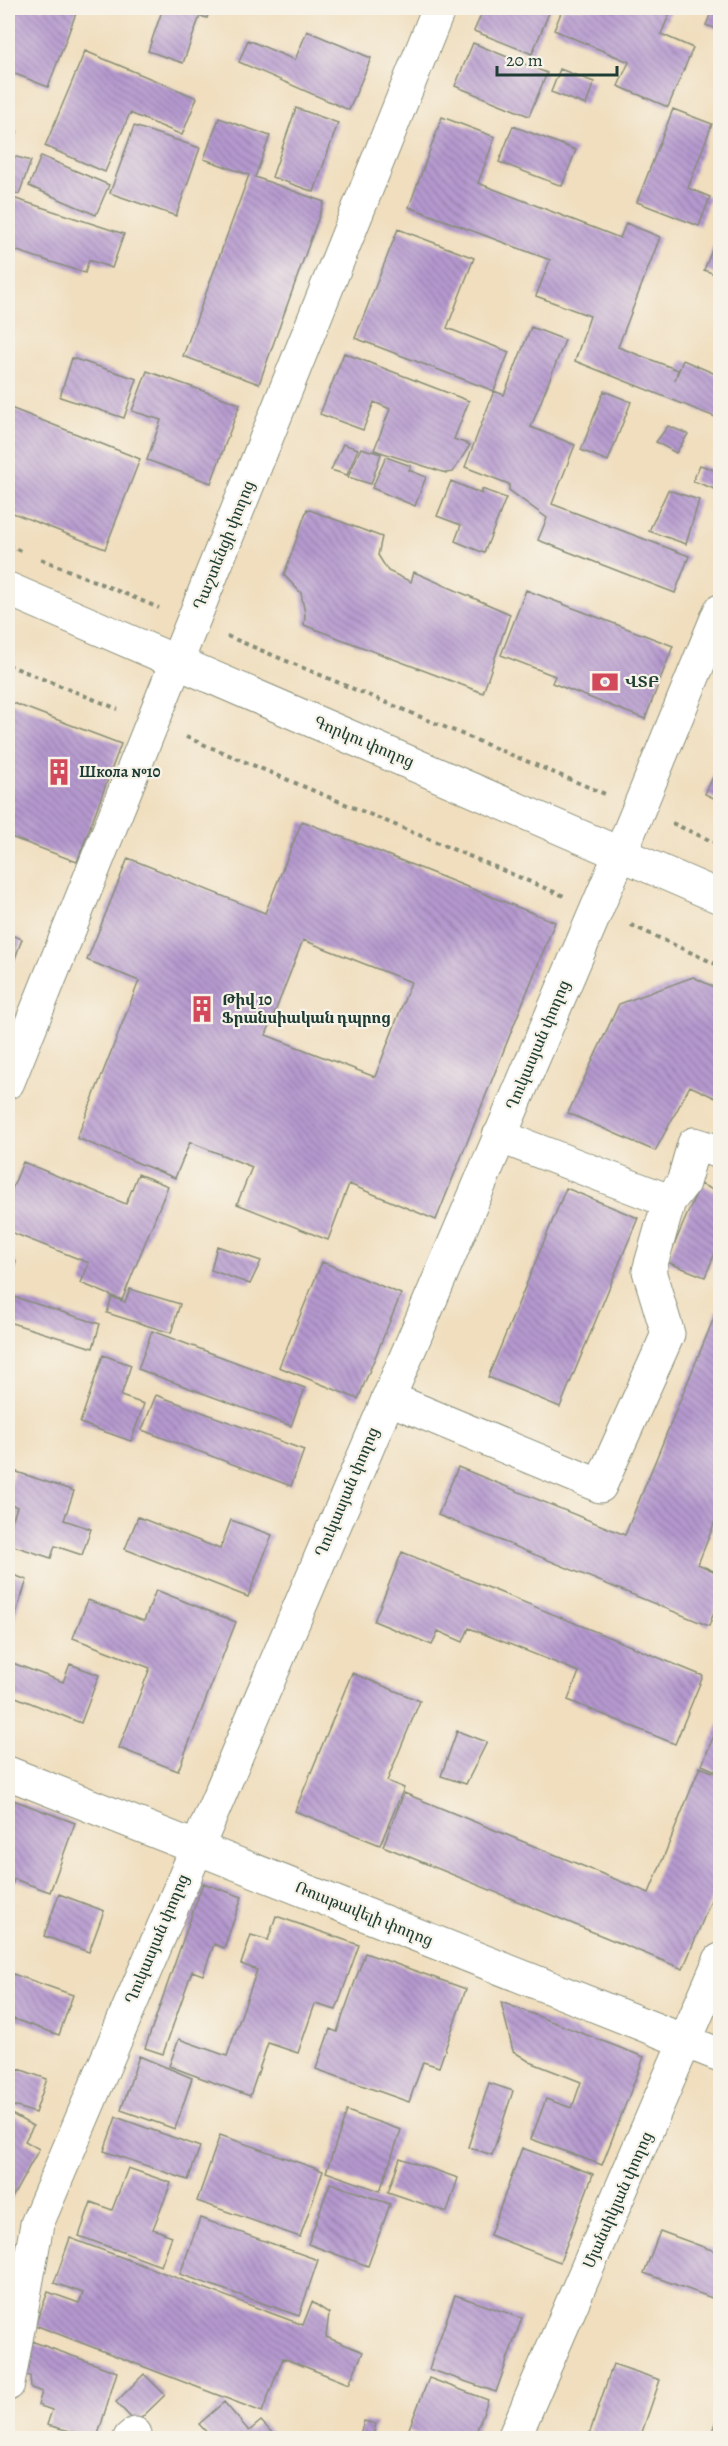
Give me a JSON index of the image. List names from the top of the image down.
{
  "streets": {
    "street": [
      "Դաշտենցի փողոց",
      "Գորկու փողոց",
      "Ղուկասյան փողոց",
      "Ռուսթավելի փողոց",
      "Մյանսիկյան փողոց"
    ]
  },
  "crossings": [
    ["Դաշտենցի փողոց", "Գորկու փողոց"],
    ["Գորկու փողոց", "Ղուկասյան փողոց"],
    ["Ղուկասյան փողոց", "Ռուսթավելի փողոց"],
    ["Ռուսթավելի փողոց", "Մյանսիկյան փողոց"]
  ],
  "places": {
    "bank": ["ՎՏԲ"],
    "building": ["Школа №10", "Թիվ 10 Ֆրանսիական դպրոց"]
  },
  "scale_bar": "20 m"
}
